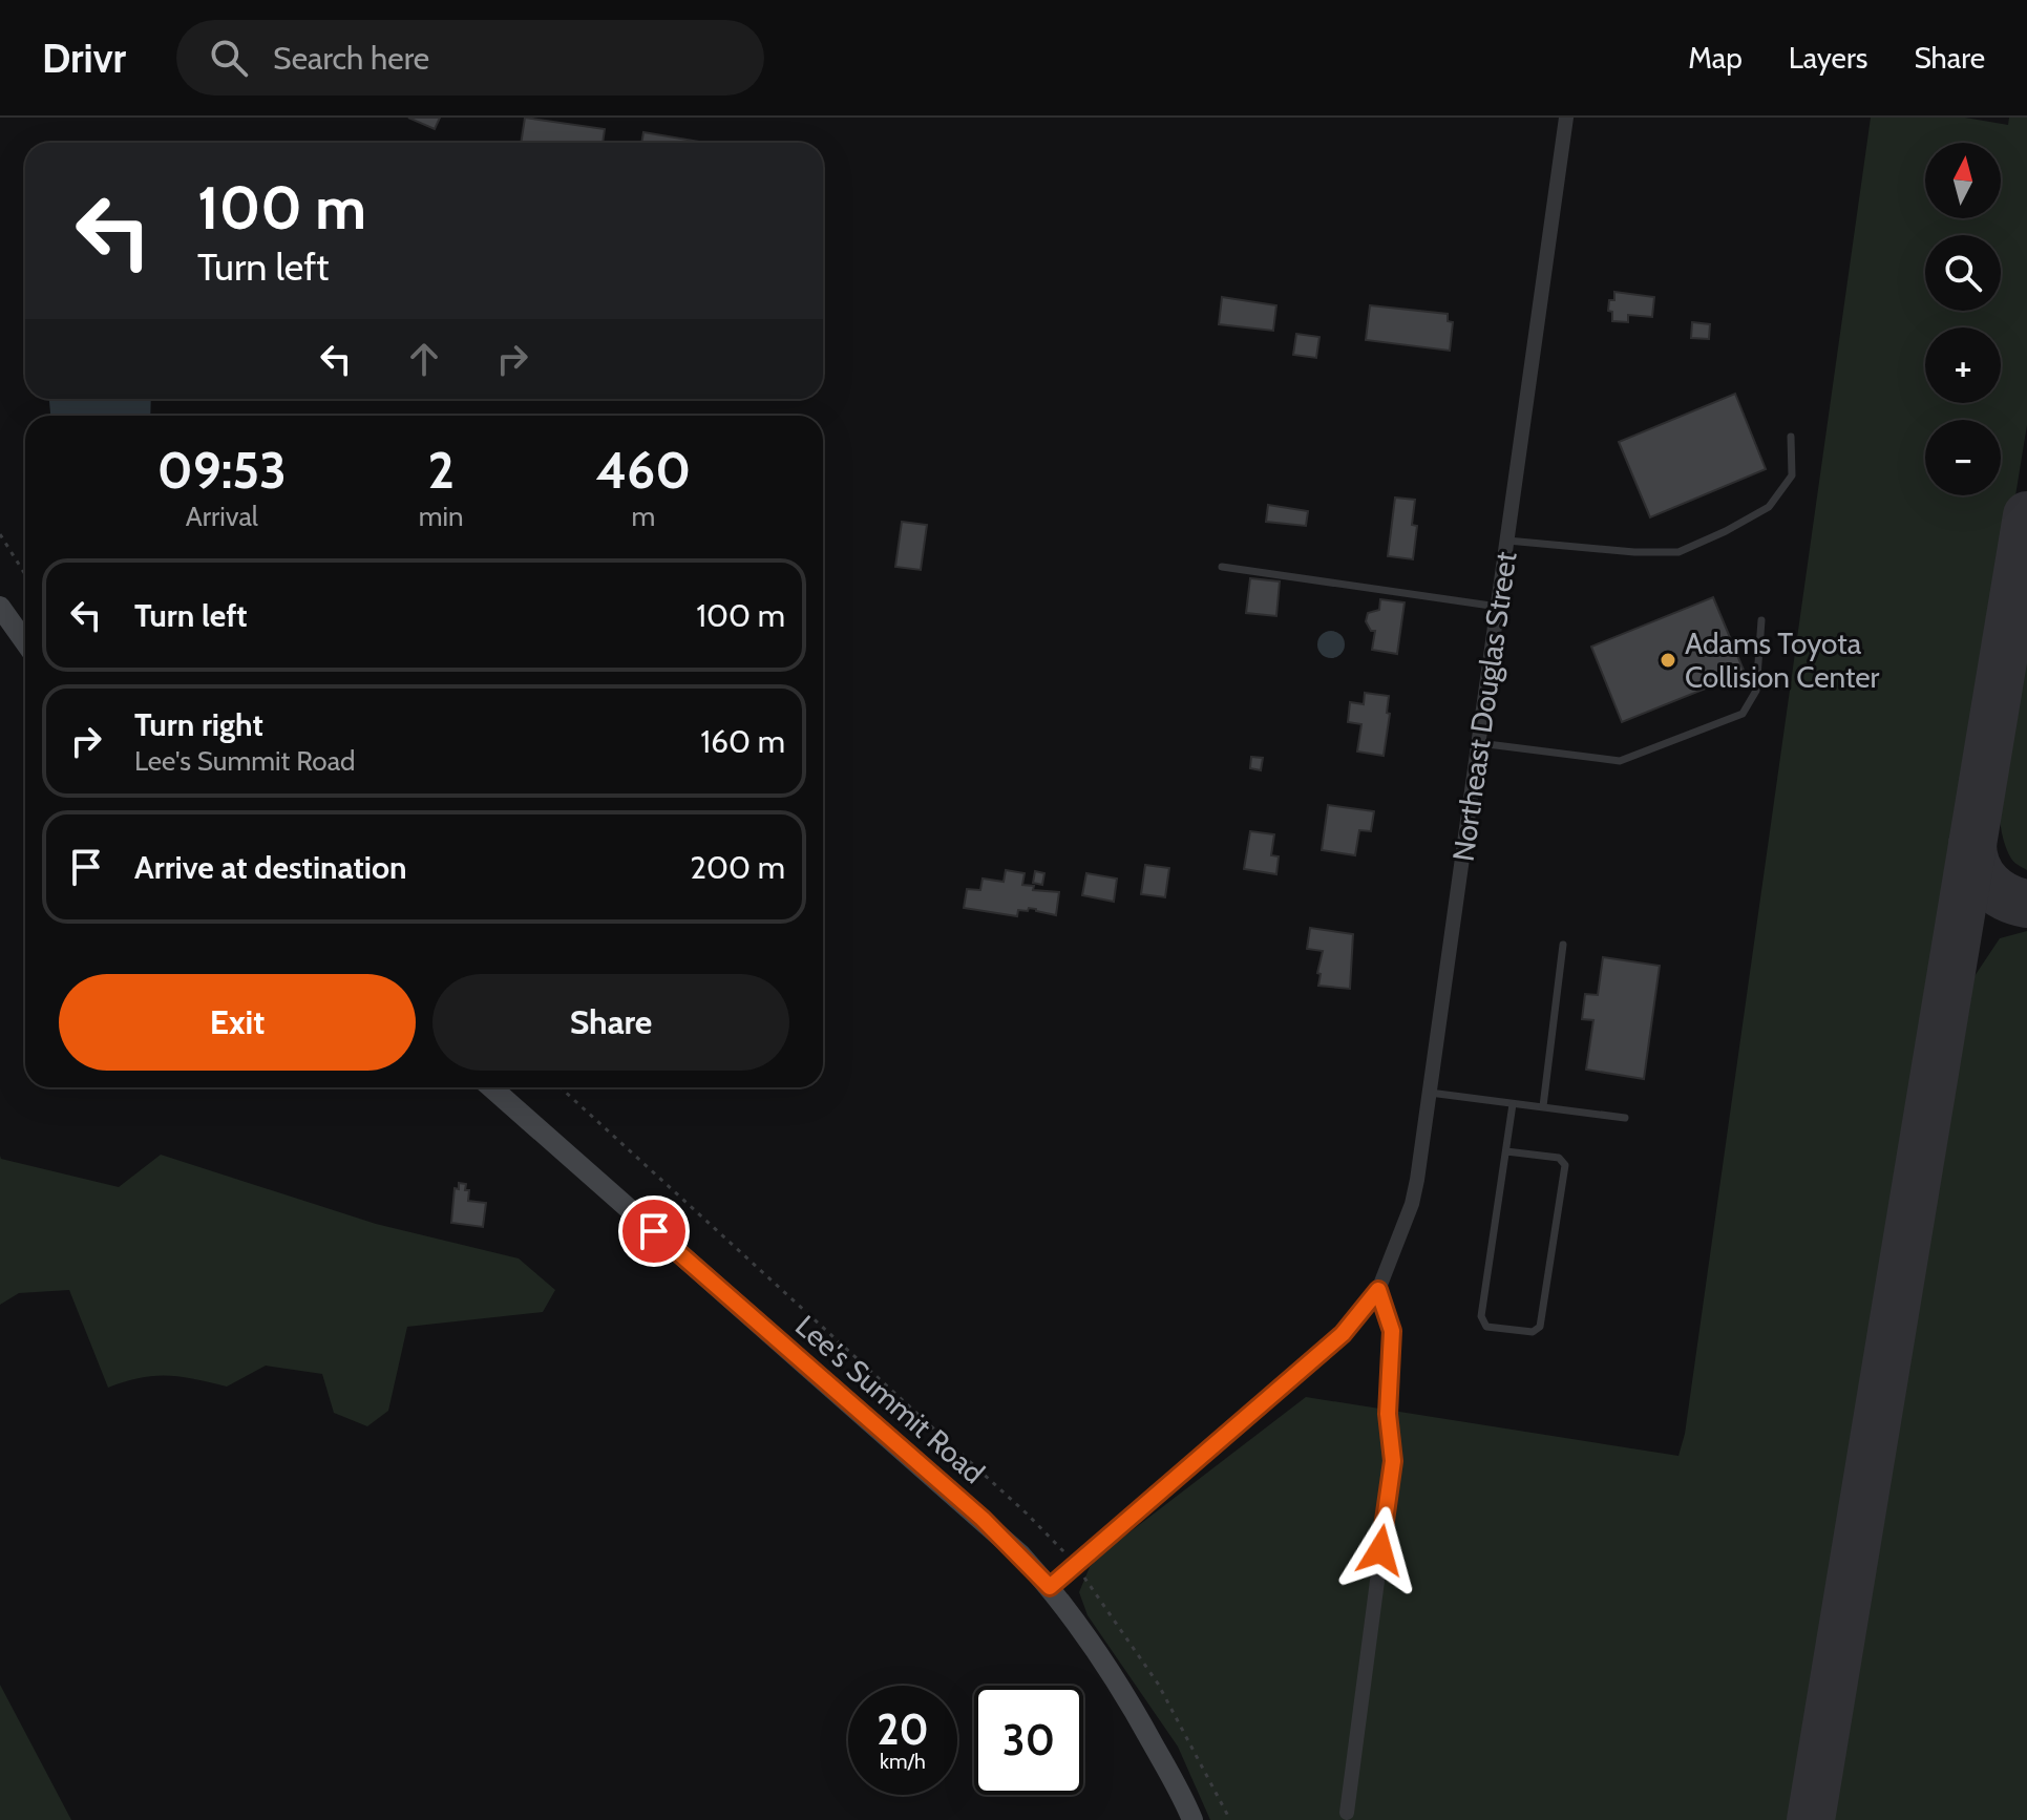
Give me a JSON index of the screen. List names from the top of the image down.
{
  "streets": {
    "main road": ["Lee's Summit Road"],
    "street": ["Northeast Douglas Street"]
  },
  "crossings": [
    ["Northeast Douglas Street", "Lee's Summit Road"]
  ],
  "places": ["Adams Toyota Collision Center"],
  "north": "top",
  "page": {
    "header": "Drivr",
    "search": "Search here",
    "nav": ["Map", "Layers", "Share"],
    "map_buttons": ["+", "−"],
    "turn": ["100 m", "Turn left"],
    "eta": [
      "09:53",
      "Arrival",
      "2",
      "min",
      "460",
      "m"
    ],
    "list": [
      {
        "name": "Turn left",
        "value": "100 m"
      },
      {
        "name": "Turn right",
        "note": "Lee's Summit Road",
        "value": "160 m"
      },
      {
        "name": "Arrive at destination",
        "value": "200 m"
      }
    ],
    "buttons": ["Exit", "Share"],
    "speed": "20 km/h",
    "limit": "30"
  }
}
